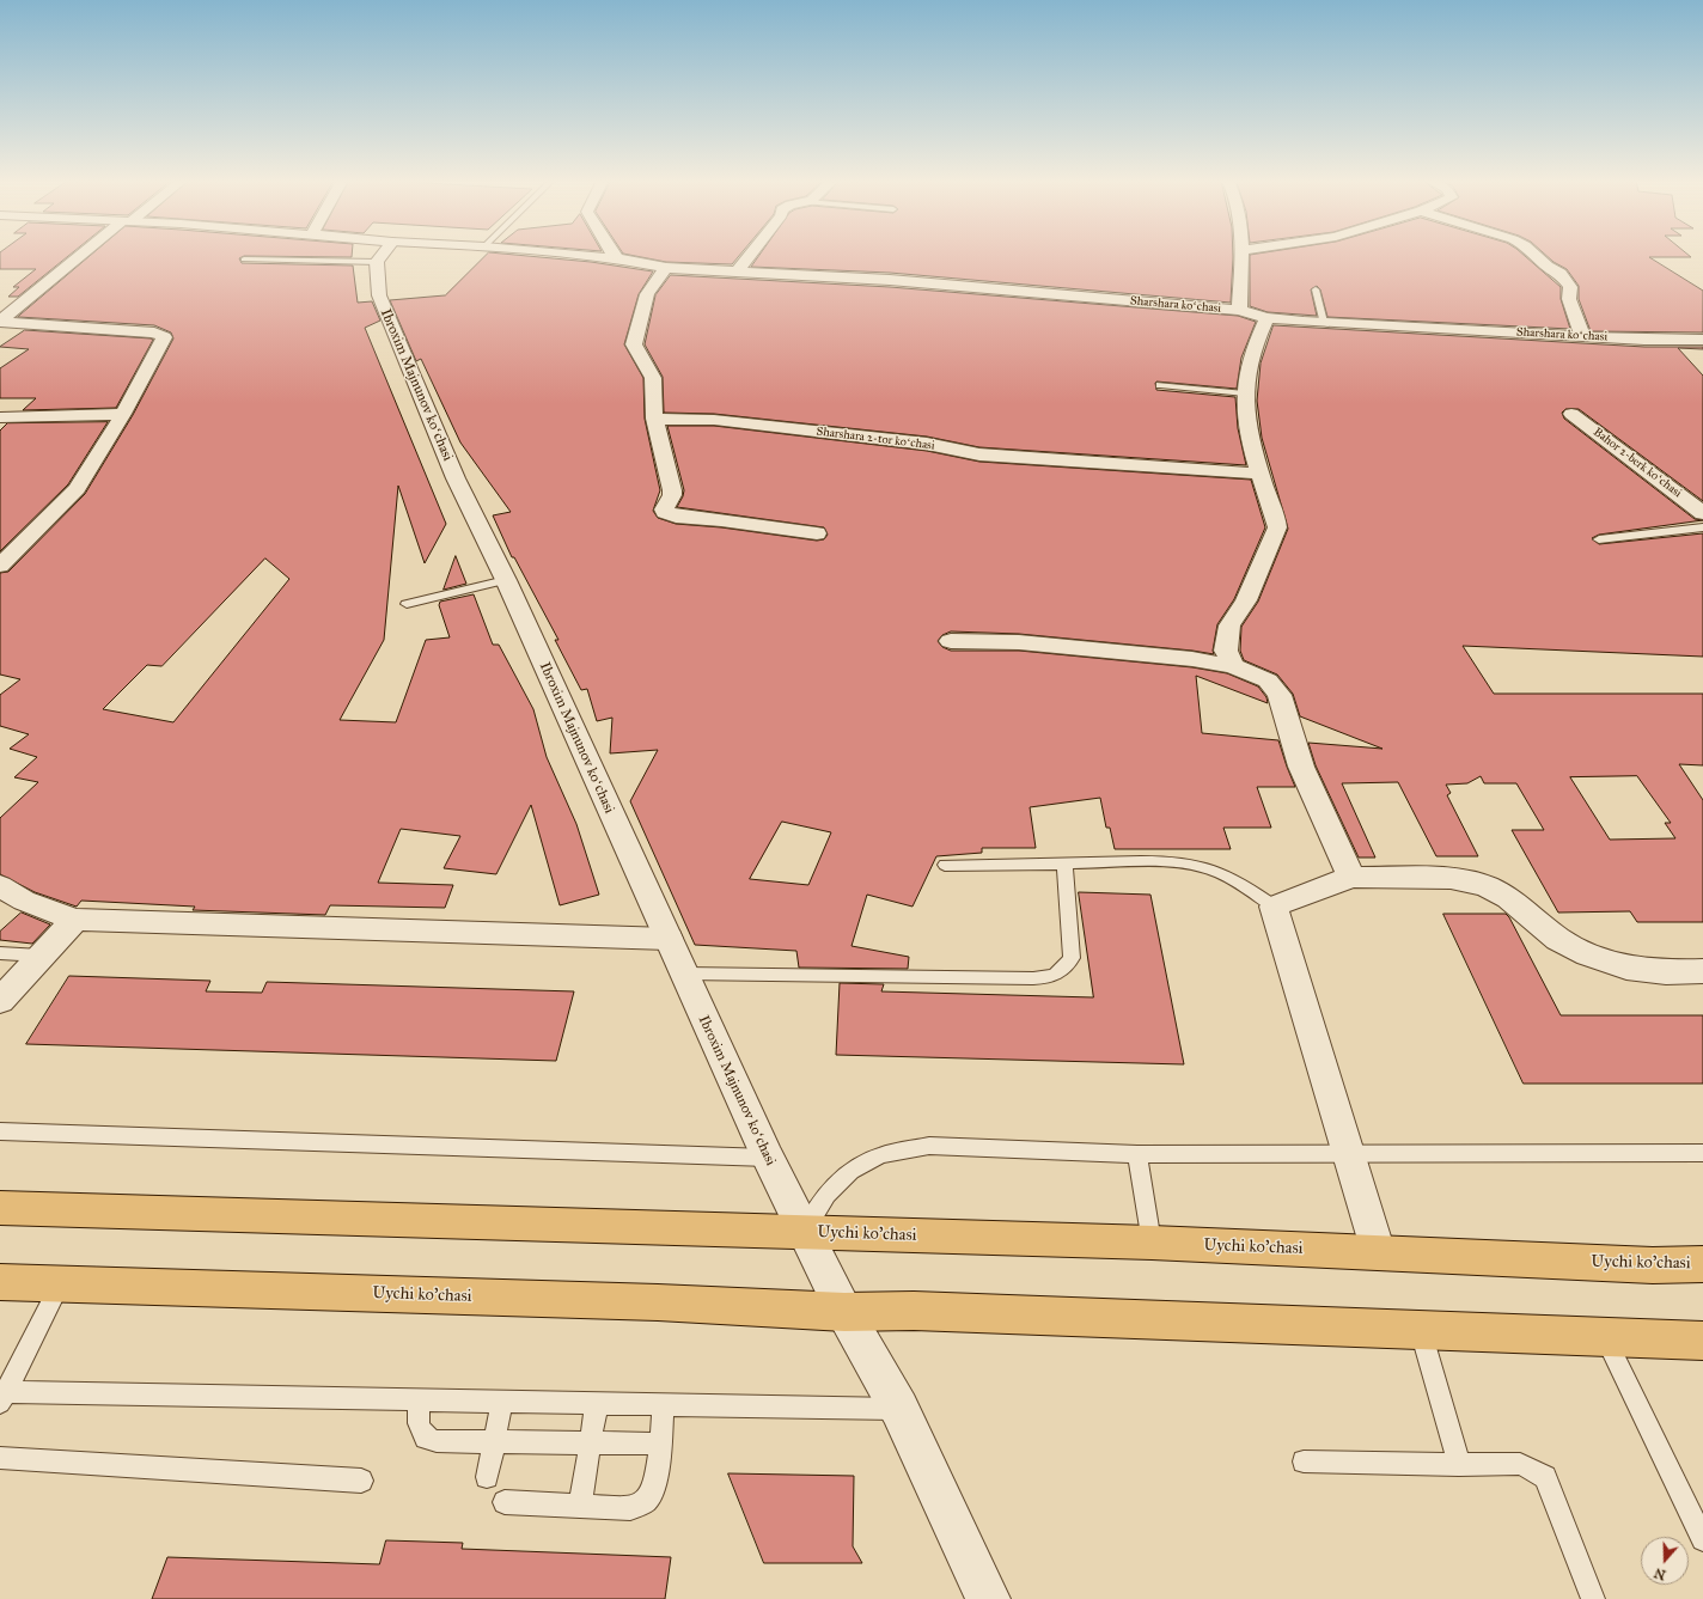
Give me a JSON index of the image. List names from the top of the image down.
{
  "streets": {
    "main road": ["Uychi ko'chasi"],
    "street": [
      "Sharshara koʻchasi",
      "Ibroxim Majnunov koʻchasi",
      "Sharshara 2-tor koʻchasi",
      "Bahor 2-berk koʻchasi"
    ]
  },
  "crossings": [
    ["Ibroxim Majnunov koʻchasi", "Uychi ko'chasi"]
  ],
  "north": "bottom"
}
